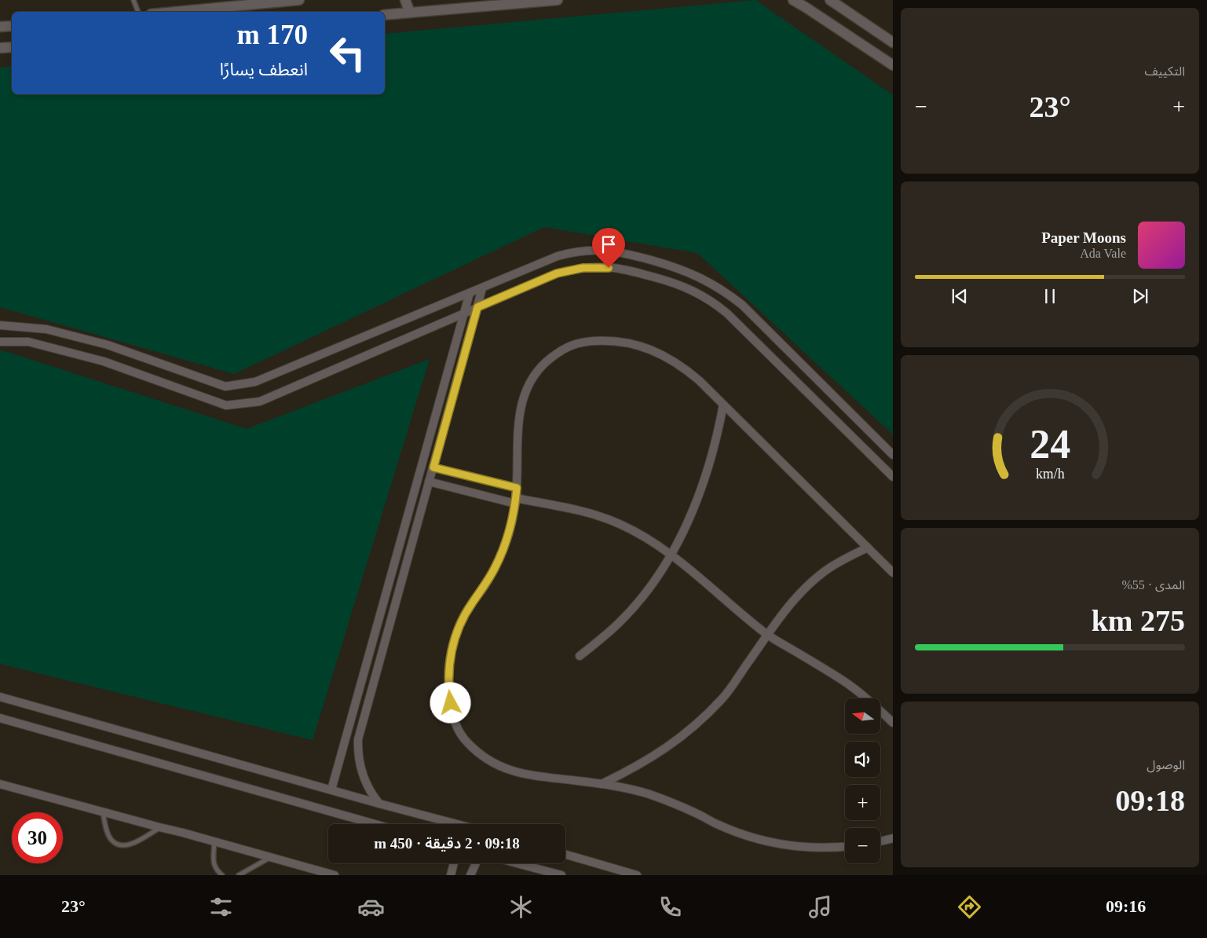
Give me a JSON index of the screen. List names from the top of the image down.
{
  "north": "left",
  "page": {
    "tile": [
      "التكييف",
      ["المدى · 55%", "275 km"],
      ["الوصول", "09:18"]
    ],
    "turn": ["170 m", "انعطف يسارًا"],
    "heat": ["−", "23°", "+"],
    "song": ["Paper Moons", "Ada Vale"],
    "map_buttons": ["+", "−"],
    "limit": "30",
    "trip": "09:18 · 2 دقيقة · 450 m",
    "tabs": ["09:16", "23°"],
    "gauge": ["24", "km/h"]
  }
}
